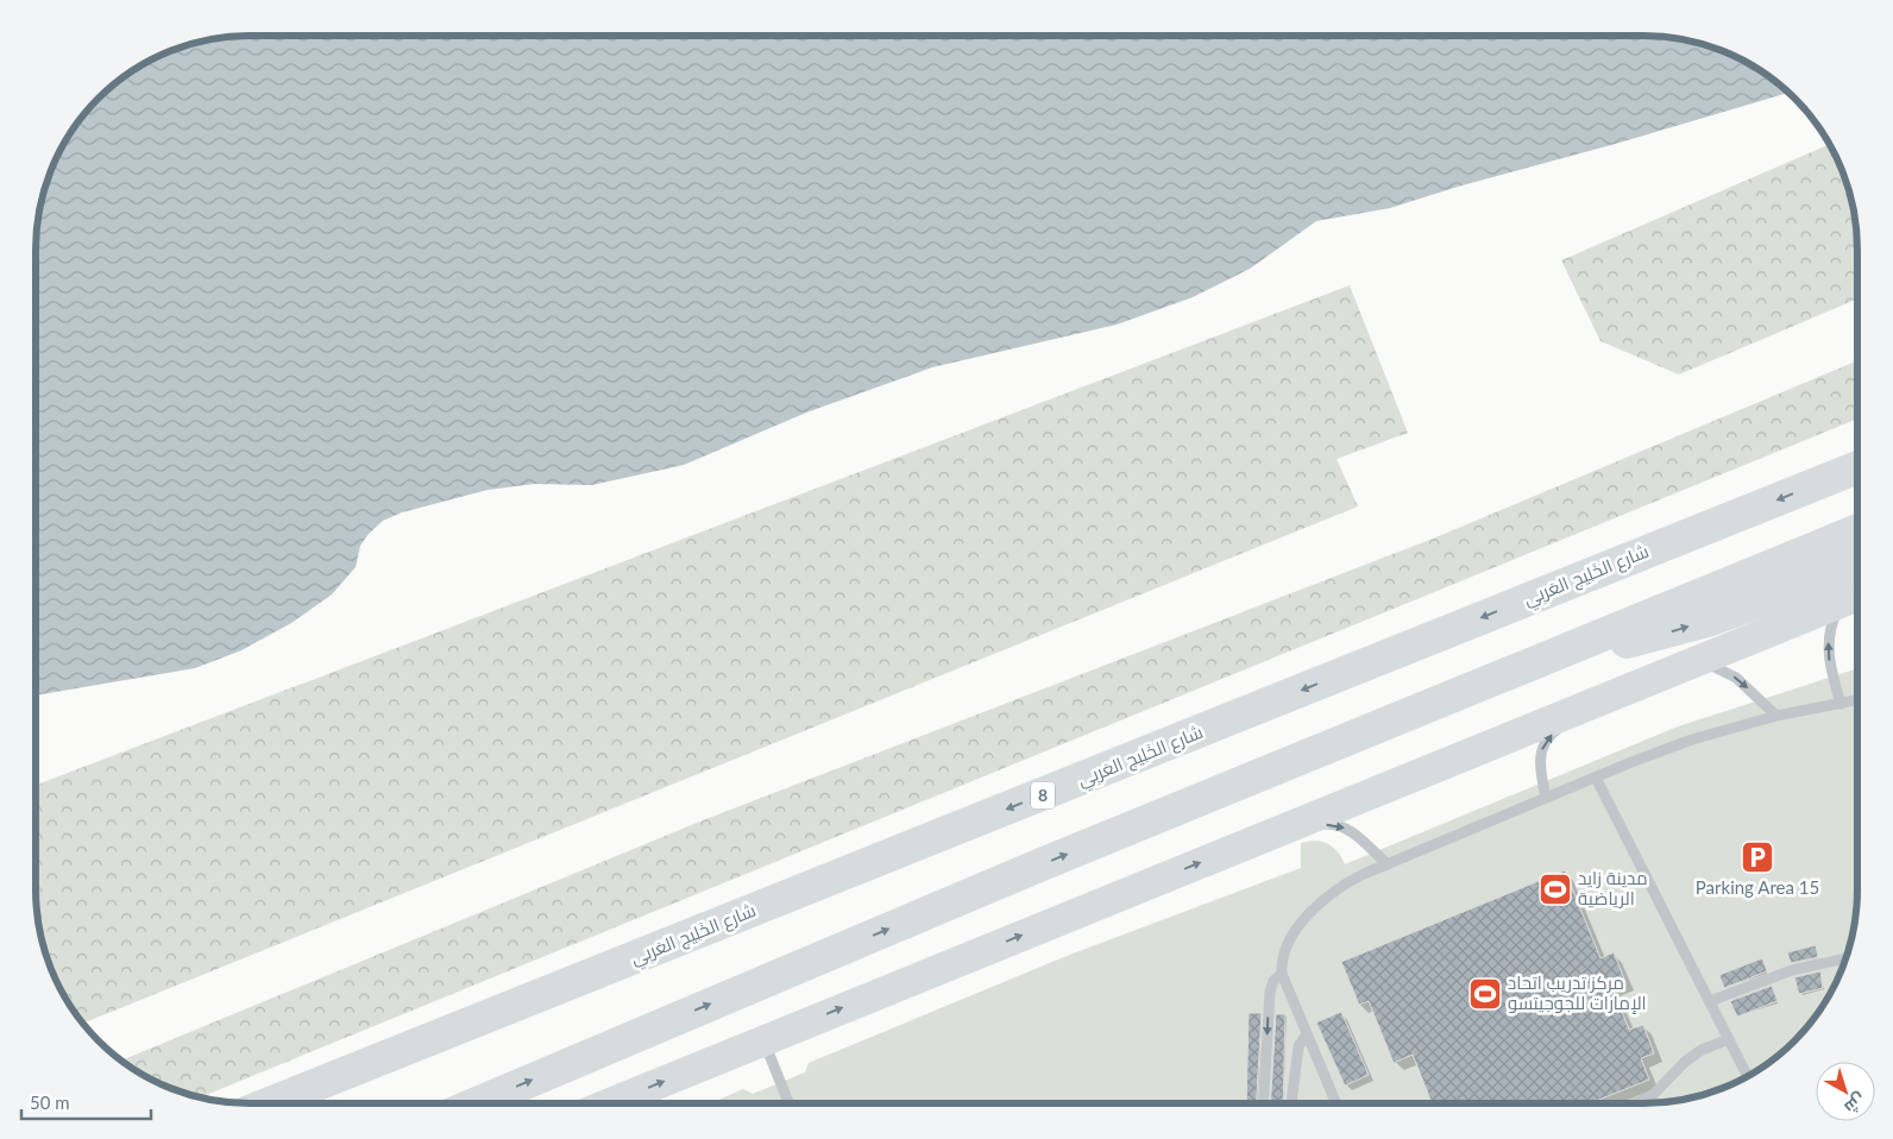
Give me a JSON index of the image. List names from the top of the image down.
{
  "streets": {
    "highway": ["شارع الخَلِيج العَربِي", "8"]
  },
  "places": {
    "parking": ["Parking Area 15"],
    "sports": ["مدينة زايد الرياضية", "مركز تدريب اتحاد الإمارات للجوجيتسو"]
  },
  "scale_bar": "50 m",
  "north": "bottom right"
}
